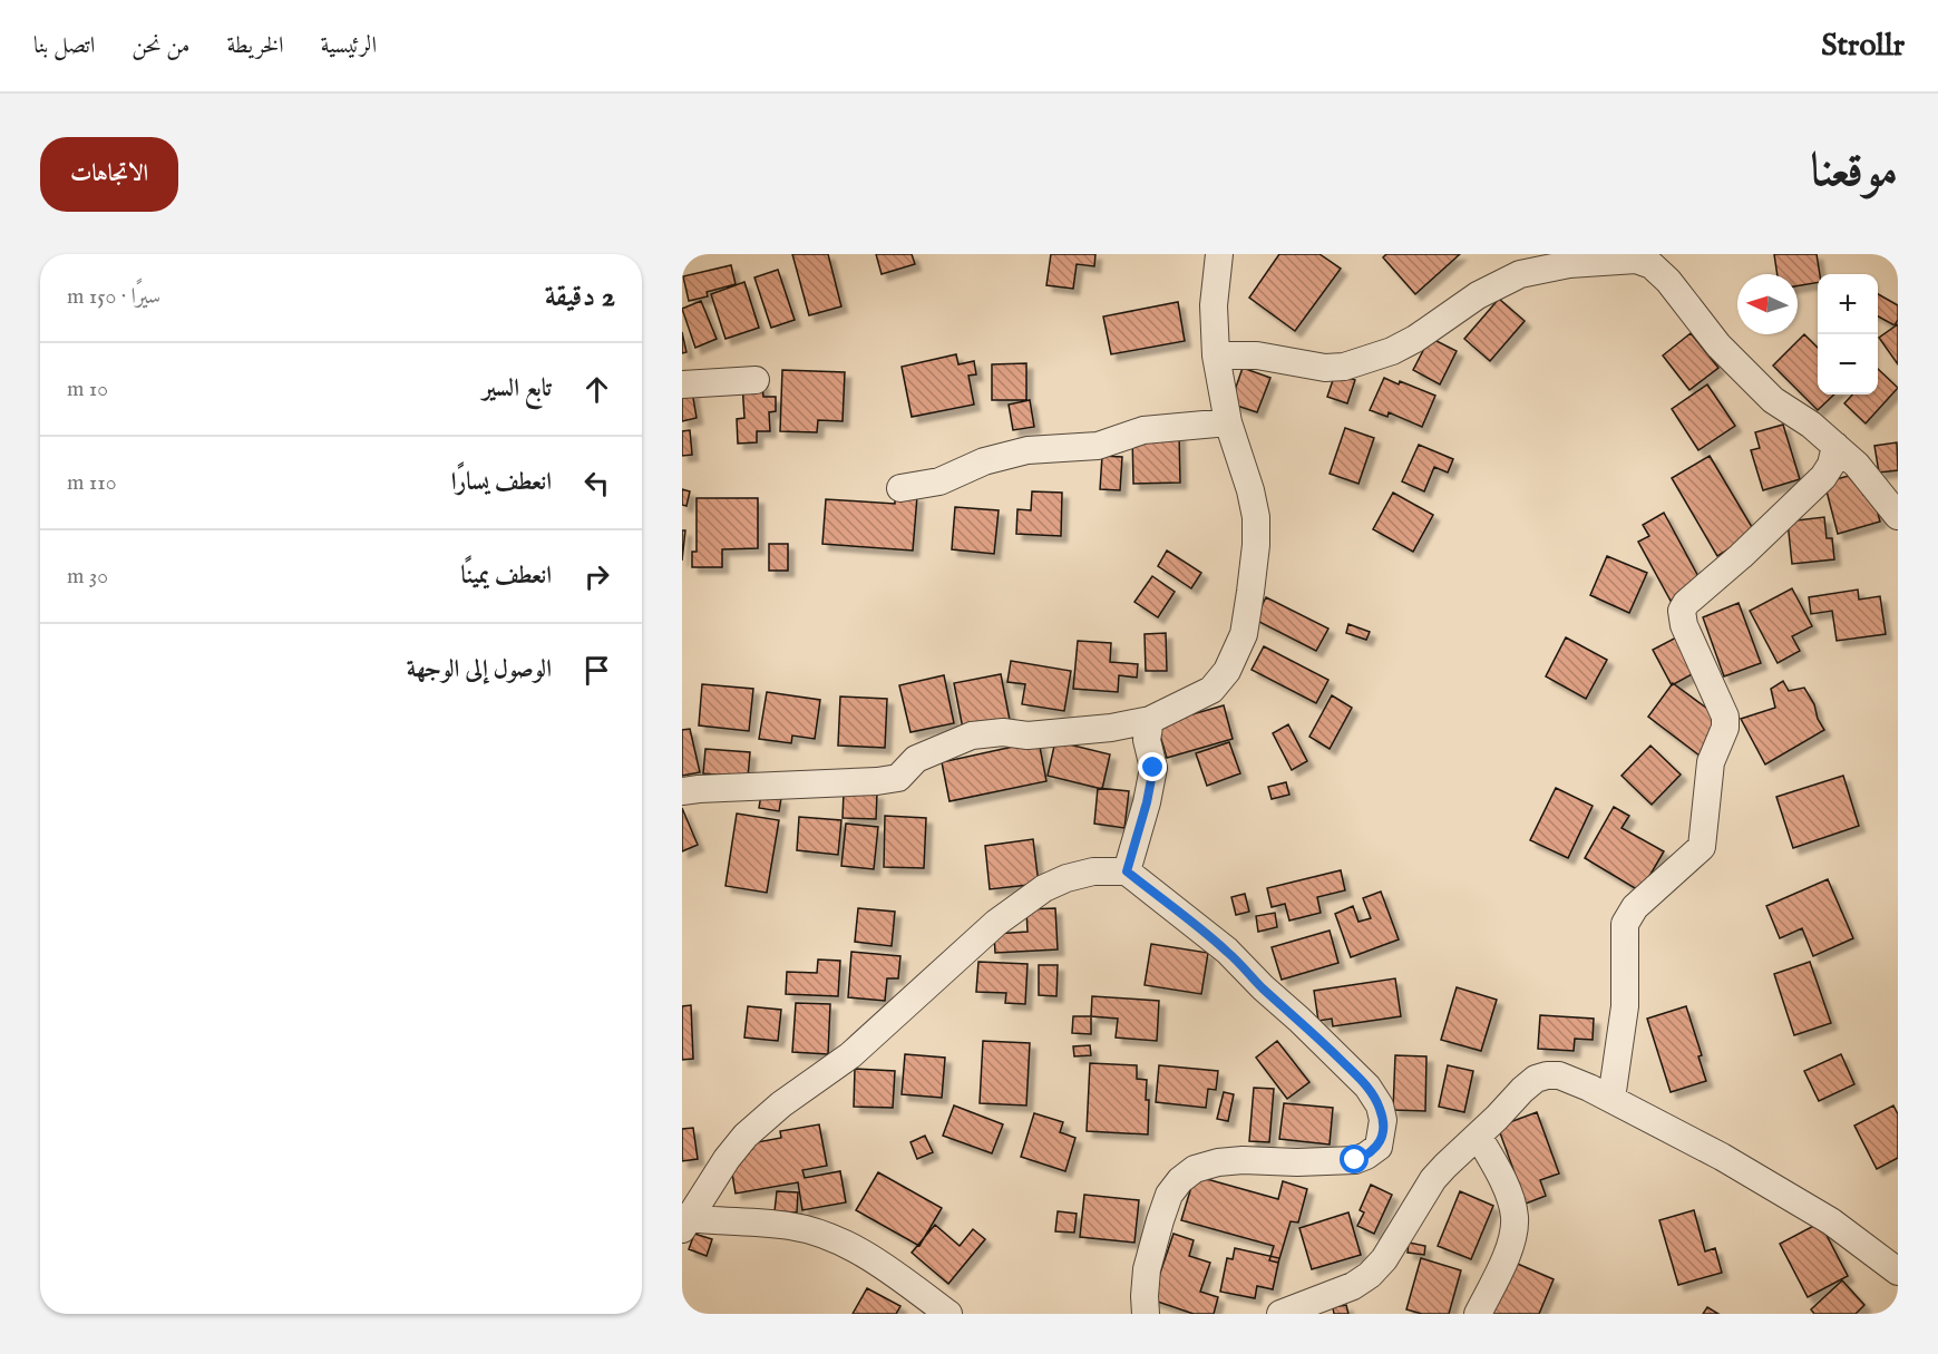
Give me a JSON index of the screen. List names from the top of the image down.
{
  "north": "left",
  "page": {
    "header": "Strollr",
    "nav": [
      "الرئيسية",
      "الخريطة",
      "من نحن",
      "اتصل بنا"
    ],
    "title": "موقعنا",
    "buttons": "الاتجاهات",
    "heading": ["2 دقيقة", "سيرًا · 150 m"],
    "map_buttons": ["+", "−"],
    "list": [
      ["تابع السير", "10 m"],
      ["انعطف يسارًا", "110 m"],
      ["انعطف يمينًا", "30 m"],
      "الوصول إلى الوجهة"
    ]
  }
}
